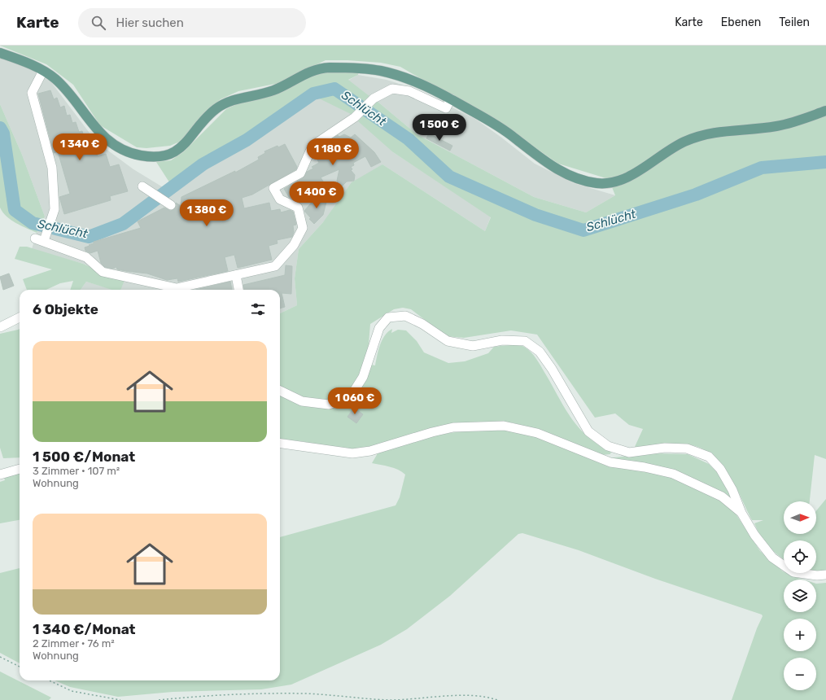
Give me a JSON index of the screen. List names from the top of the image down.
{
  "water": ["Schlücht"],
  "north": "right",
  "page": {
    "header": "Karte",
    "search": "Hier suchen",
    "nav": ["Karte", "Ebenen", "Teilen"],
    "price": [
      "1 500 €",
      "1 340 €",
      "1 180 €",
      "1 400 €",
      "1 380 €",
      "1 060 €"
    ],
    "heading": "6 Objekte",
    "list": [
      {
        "name": "1 500 €/Monat",
        "note": "3 Zimmer · 107 m² · Wohnung"
      },
      {
        "name": "1 340 €/Monat",
        "note": "2 Zimmer · 76 m² · Wohnung"
      }
    ],
    "map_buttons": ["+", "−"]
  }
}
